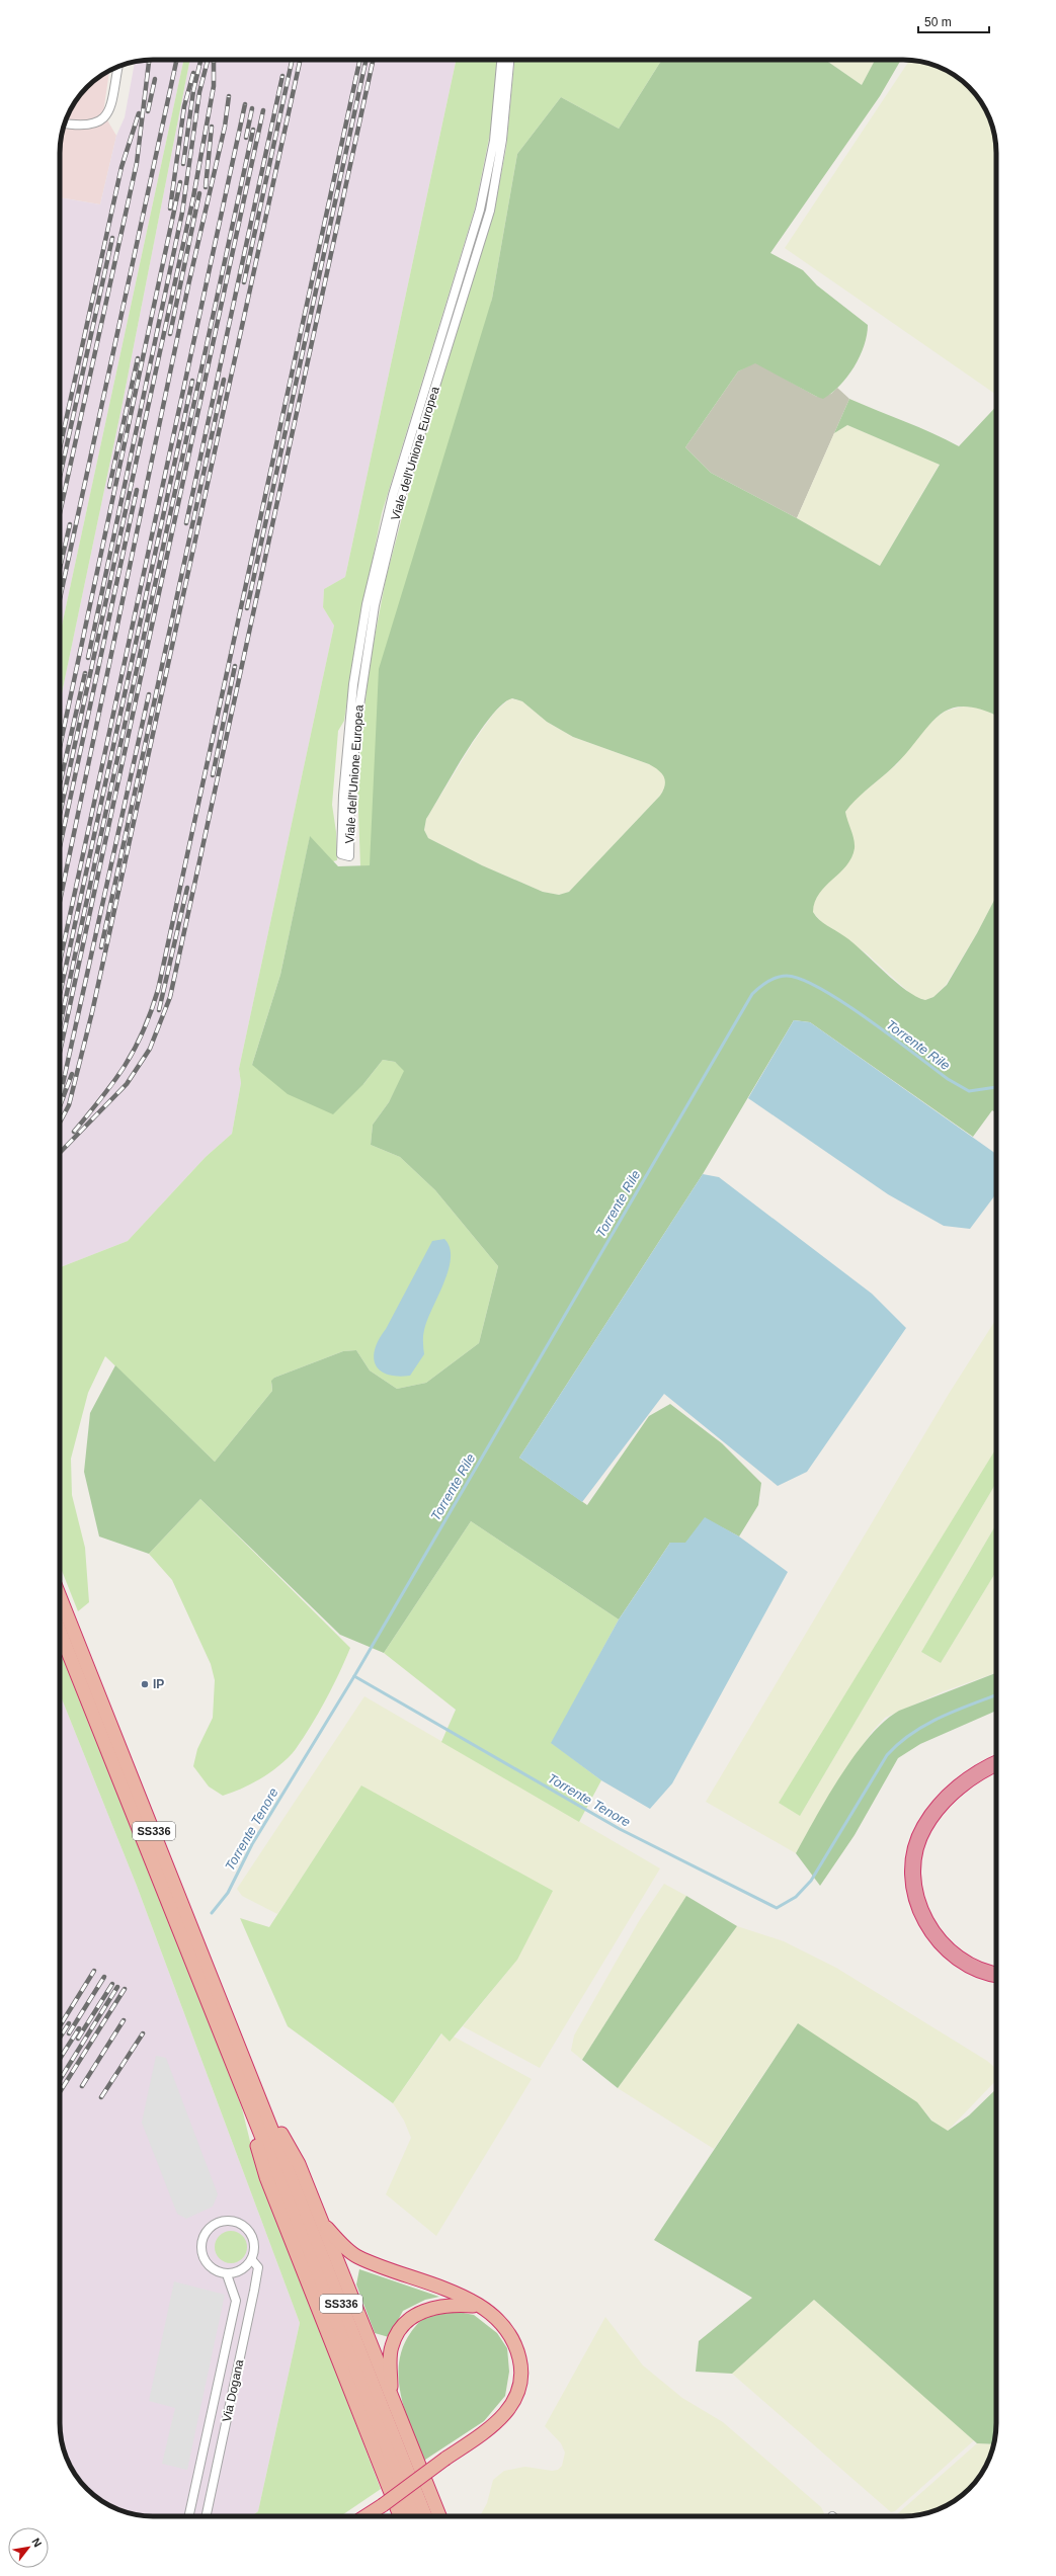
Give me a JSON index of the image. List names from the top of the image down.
{
  "streets": {
    "highway": ["SS336"],
    "street": ["Viale dell'Unione Europea", "Via Dogana"]
  },
  "water": ["Torrente Rile", "Torrente Tenore"],
  "places": ["IP"],
  "scale_bar": "50 m",
  "north": "top right"
}
